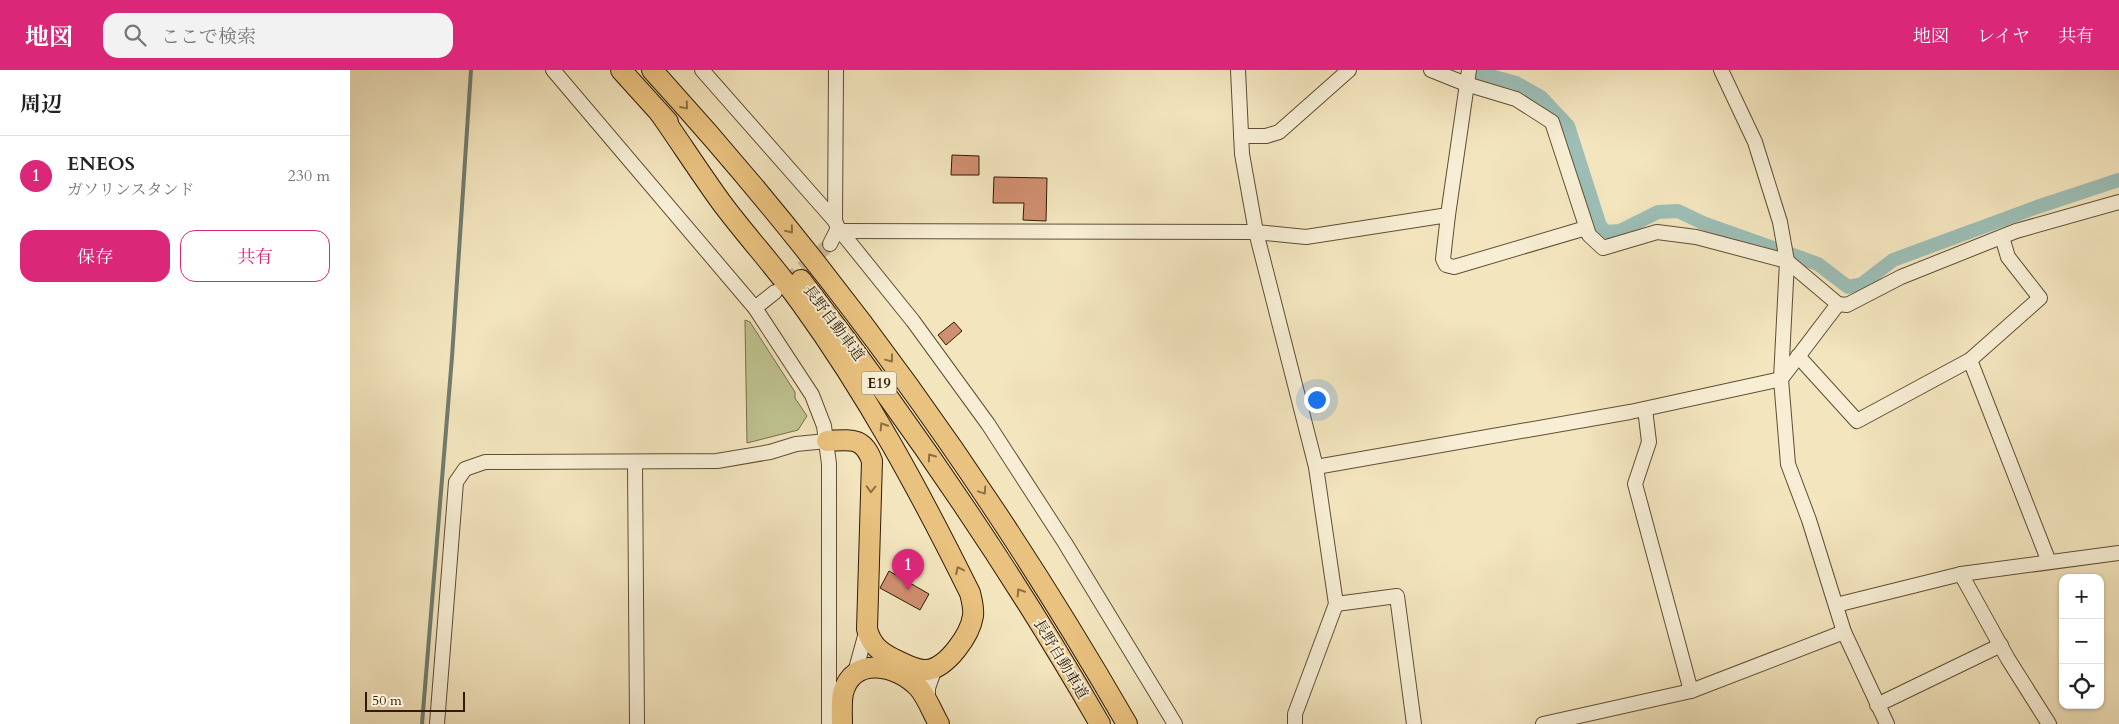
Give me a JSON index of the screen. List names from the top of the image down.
{
  "streets": {
    "highway": ["長野自動車道", "E19"]
  },
  "scale_bar": "50 m",
  "page": {
    "header": "地図",
    "search": "ここで検索",
    "nav": ["地図", "レイヤ", "共有"],
    "heading": "周辺",
    "list": [
      {
        "mark": "1",
        "name": "ENEOS",
        "note": "ガソリンスタンド",
        "value": "230 m"
      }
    ],
    "buttons": ["保存", "共有"],
    "pins": "1",
    "map_buttons": ["+", "−"],
    "scale": "50 m"
  }
}
